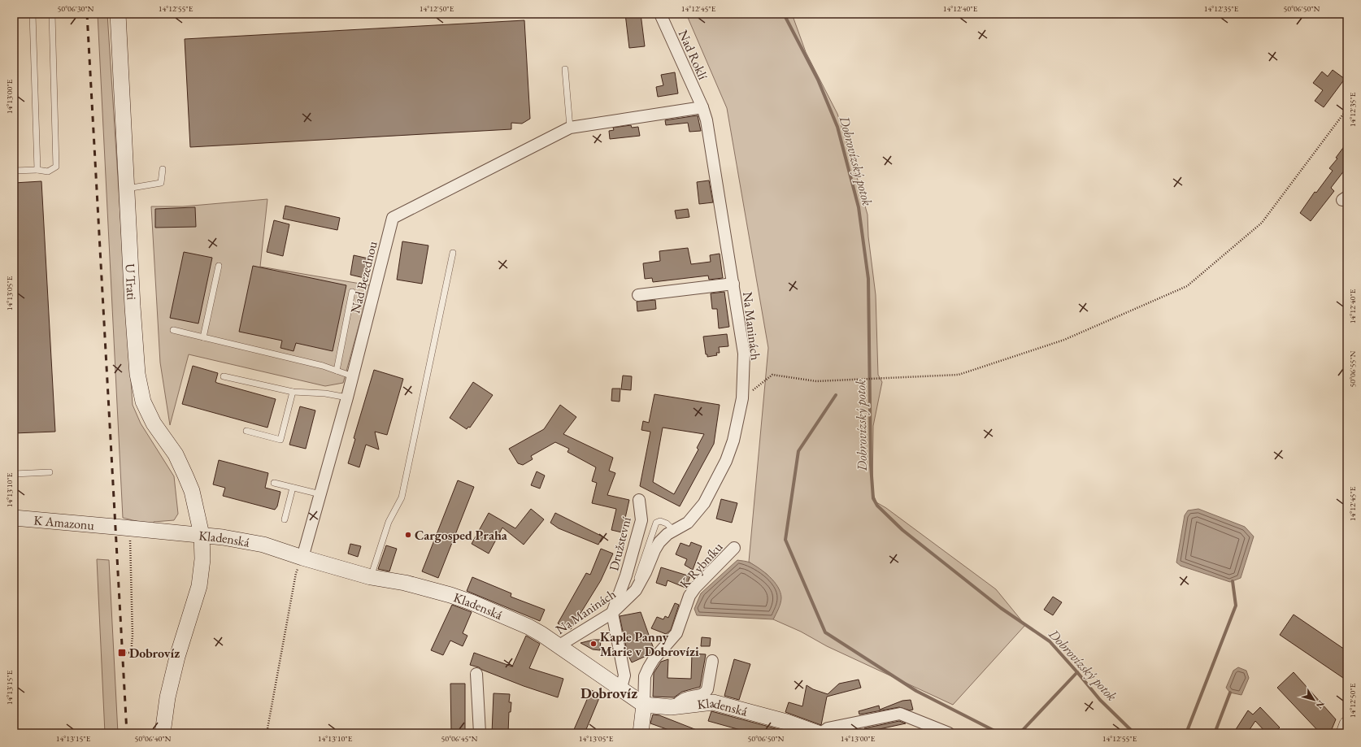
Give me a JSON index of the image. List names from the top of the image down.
{
  "streets": {
    "street": [
      "Nad Roklí",
      "Nad Bezednou",
      "U Trati",
      "Na Maninách",
      "K Amazonu",
      "Kladenská",
      "Družstevní",
      "K Rybníku"
    ]
  },
  "crossings": [
    ["Nad Roklí", "Nad Bezednou"],
    ["Nad Roklí", "Na Maninách"],
    ["Nad Bezednou", "Na Maninách"],
    ["Nad Bezednou", "Kladenská"],
    ["U Trati", "Kladenská"],
    ["Na Maninách", "Kladenská"],
    ["Na Maninách", "Družstevní"],
    ["K Amazonu", "Kladenská"],
    ["Kladenská", "K Rybníku"]
  ],
  "districts": ["Dobrovíz"],
  "water": ["Dobrovízský potok"],
  "places": {
    "other": ["Cargosped Praha", "Kaple Panny Marie v Dobrovízi"],
    "transit": ["Dobrovíz"]
  },
  "north": "bottom right",
  "coordinates": [
    "50°06'30\"N",
    "14°12'55\"E",
    "14°12'50\"E",
    "14°12'45\"E",
    "14°12'40\"E",
    "14°12'35\"E",
    "50°06'50\"N",
    "14°13'00\"E",
    "14°13'05\"E",
    "50°06'55\"N",
    "14°13'10\"E",
    "14°13'15\"E",
    "50°06'40\"N",
    "50°06'45\"N"
  ]
}
